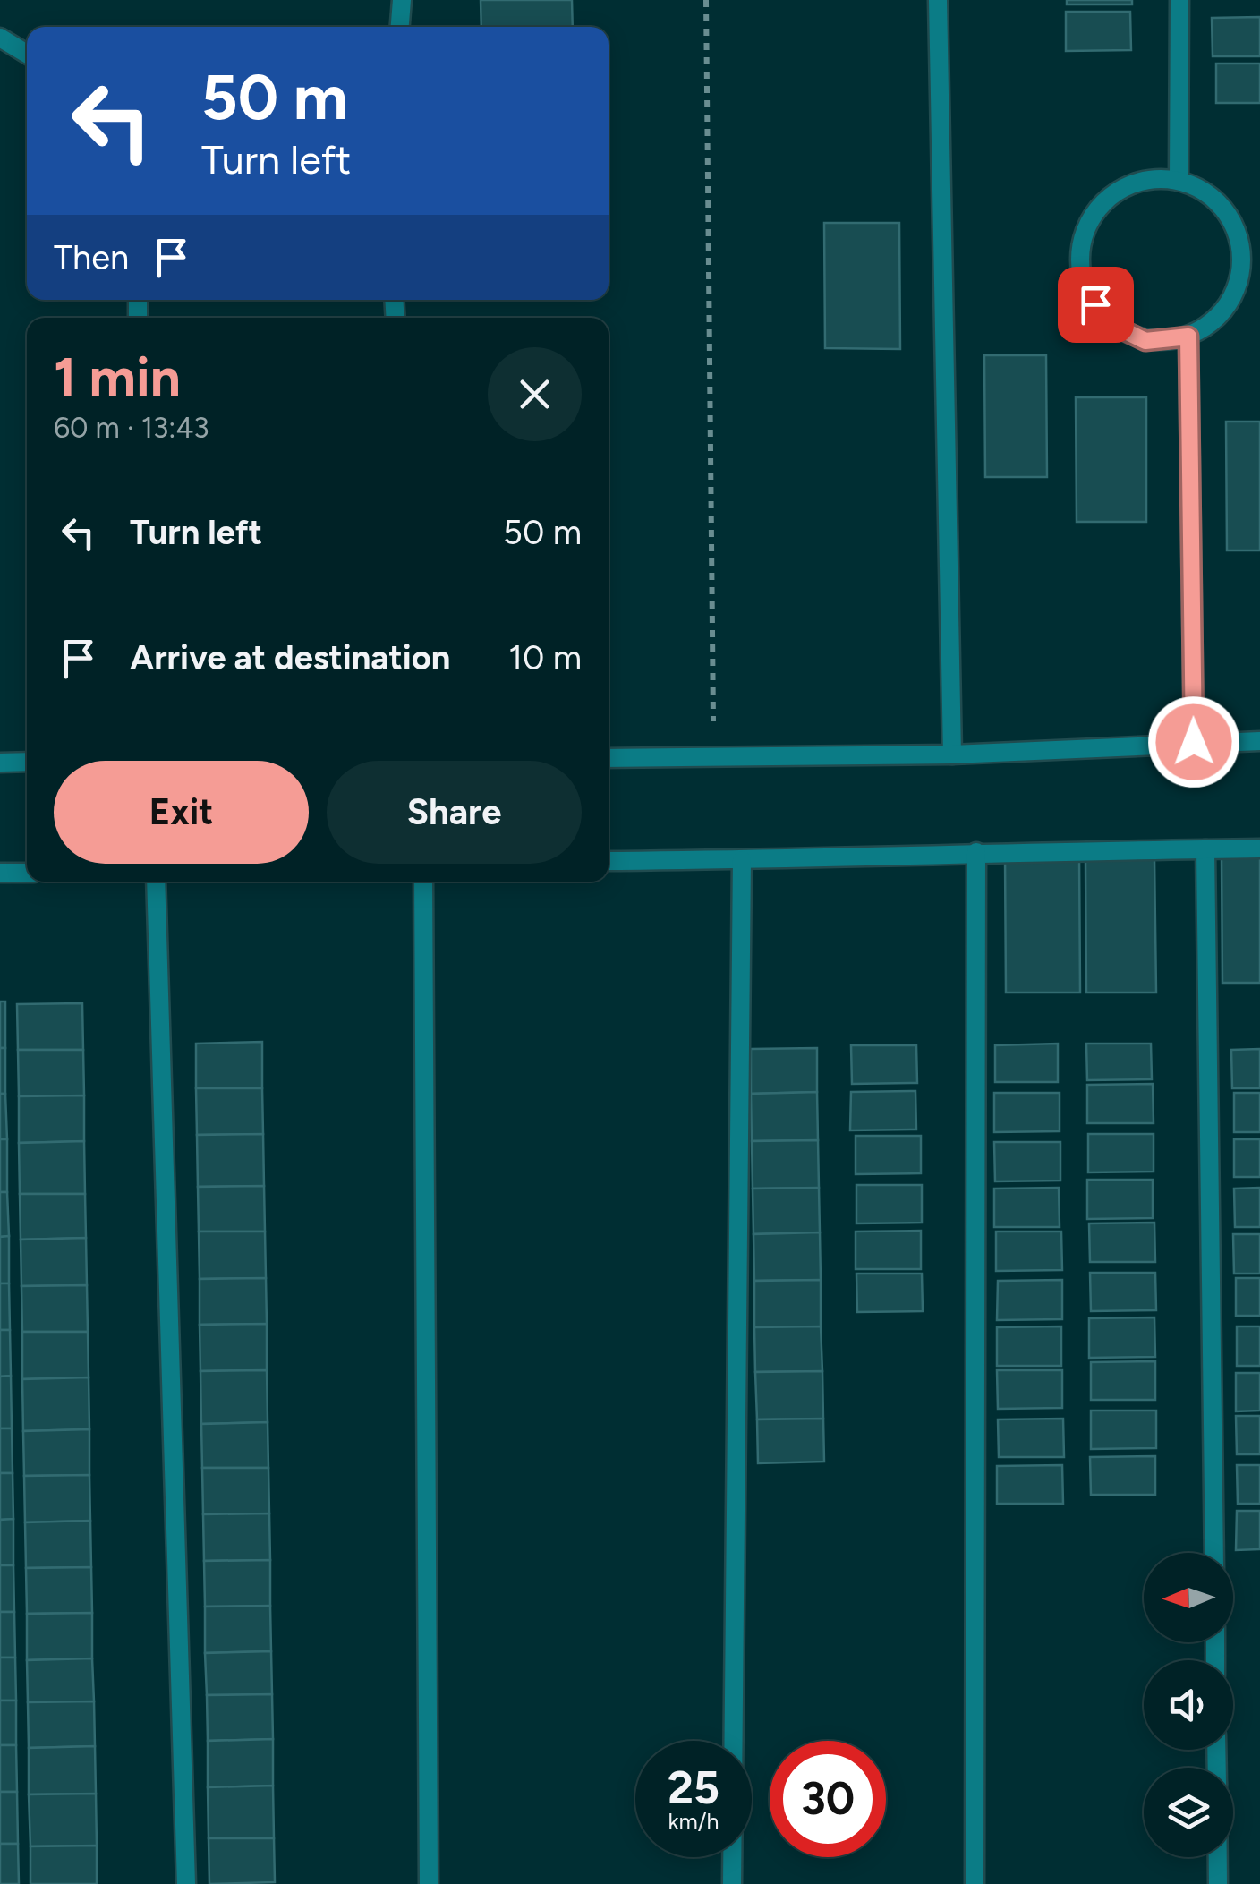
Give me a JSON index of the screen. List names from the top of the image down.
{
  "north": "left",
  "page": {
    "turn": ["50 m", "Turn left"],
    "then": "Then",
    "heading": ["1 min", "60 m · 13:43"],
    "list": [
      {
        "name": "Turn left",
        "value": "50 m"
      },
      {
        "name": "Arrive at destination",
        "value": "10 m"
      }
    ],
    "buttons": ["Exit", "Share"],
    "speed": "25 km/h",
    "limit": "30"
  }
}
